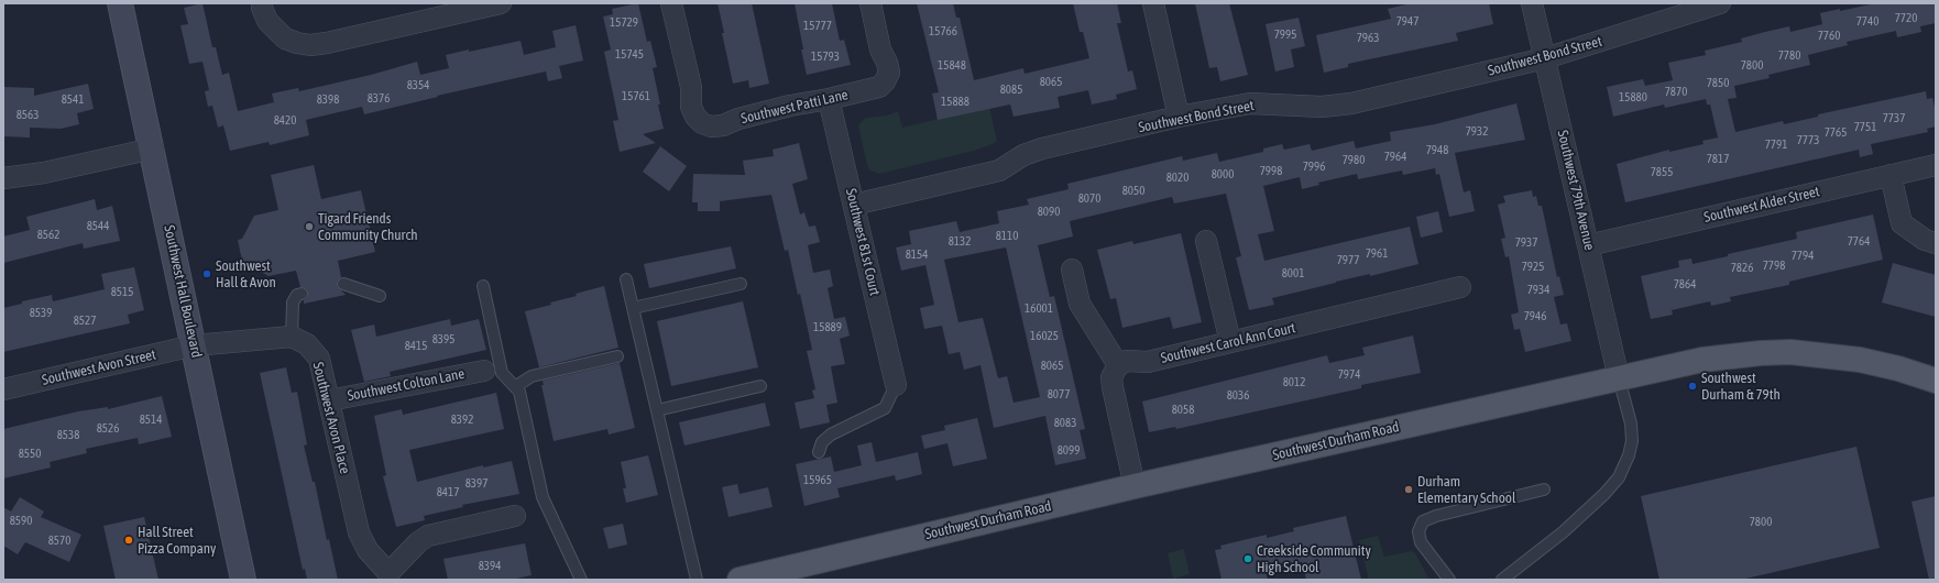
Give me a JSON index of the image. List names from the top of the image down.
{
  "streets": {
    "main road": ["Southwest Hall Boulevard", "Southwest Durham Road"],
    "street": [
      "Southwest Bond Street",
      "Southwest Patti Lane",
      "Southwest 79th Avenue",
      "Southwest Alder Street",
      "Southwest 81st Court",
      "Southwest Carol Ann Court",
      "Southwest Avon Street",
      "Southwest Colton Lane",
      "Southwest Avon Place"
    ]
  },
  "crossings": [
    ["Southwest Bond Street", "Southwest 79th Avenue"],
    ["Southwest Bond Street", "Southwest 81st Court"],
    ["Southwest Patti Lane", "Southwest 81st Court"],
    ["Southwest 79th Avenue", "Southwest Alder Street"],
    ["Southwest 79th Avenue", "Southwest Durham Road"],
    ["Southwest Hall Boulevard", "Southwest Avon Street"],
    ["Southwest Colton Lane", "Southwest Avon Place"]
  ],
  "places": [
    "Tigard Friends Community Church",
    "Southwest Hall & Avon",
    "Southwest Durham & 79th",
    "Durham Elementary School",
    "Hall Street Pizza Company",
    "Creekside Community High School"
  ],
  "house_numbers": [
    "7720",
    "7947",
    "7740",
    "15729",
    "15777",
    "15766",
    "7995",
    "7760",
    "7963",
    "15745",
    "7780",
    "15793",
    "15848",
    "7800",
    "8065",
    "7850",
    "8354",
    "8085",
    "7870",
    "15761",
    "15880",
    "8376",
    "8541",
    "8398",
    "15888",
    "8563",
    "7737",
    "8420",
    "7751",
    "7932",
    "7765",
    "7773",
    "7791",
    "7948",
    "7964",
    "7817",
    "7980",
    "7996",
    "7998",
    "7855",
    "8000",
    "8020",
    "8050",
    "8070",
    "8090",
    "8544",
    "8562",
    "8110",
    "8132",
    "7764",
    "7937",
    "7961",
    "8154",
    "7794",
    "7977",
    "7798",
    "7925",
    "7826",
    "8001",
    "7864",
    "7934",
    "8515",
    "16001",
    "8539",
    "7946",
    "8527",
    "15889",
    "16025",
    "8395",
    "8415",
    "8065",
    "7974",
    "8012",
    "8077",
    "8036",
    "8058",
    "8514",
    "8392",
    "8083",
    "8526",
    "8538",
    "8099",
    "8550",
    "15965",
    "8397",
    "8417",
    "8590",
    "7800",
    "8570",
    "8394"
  ]
}
